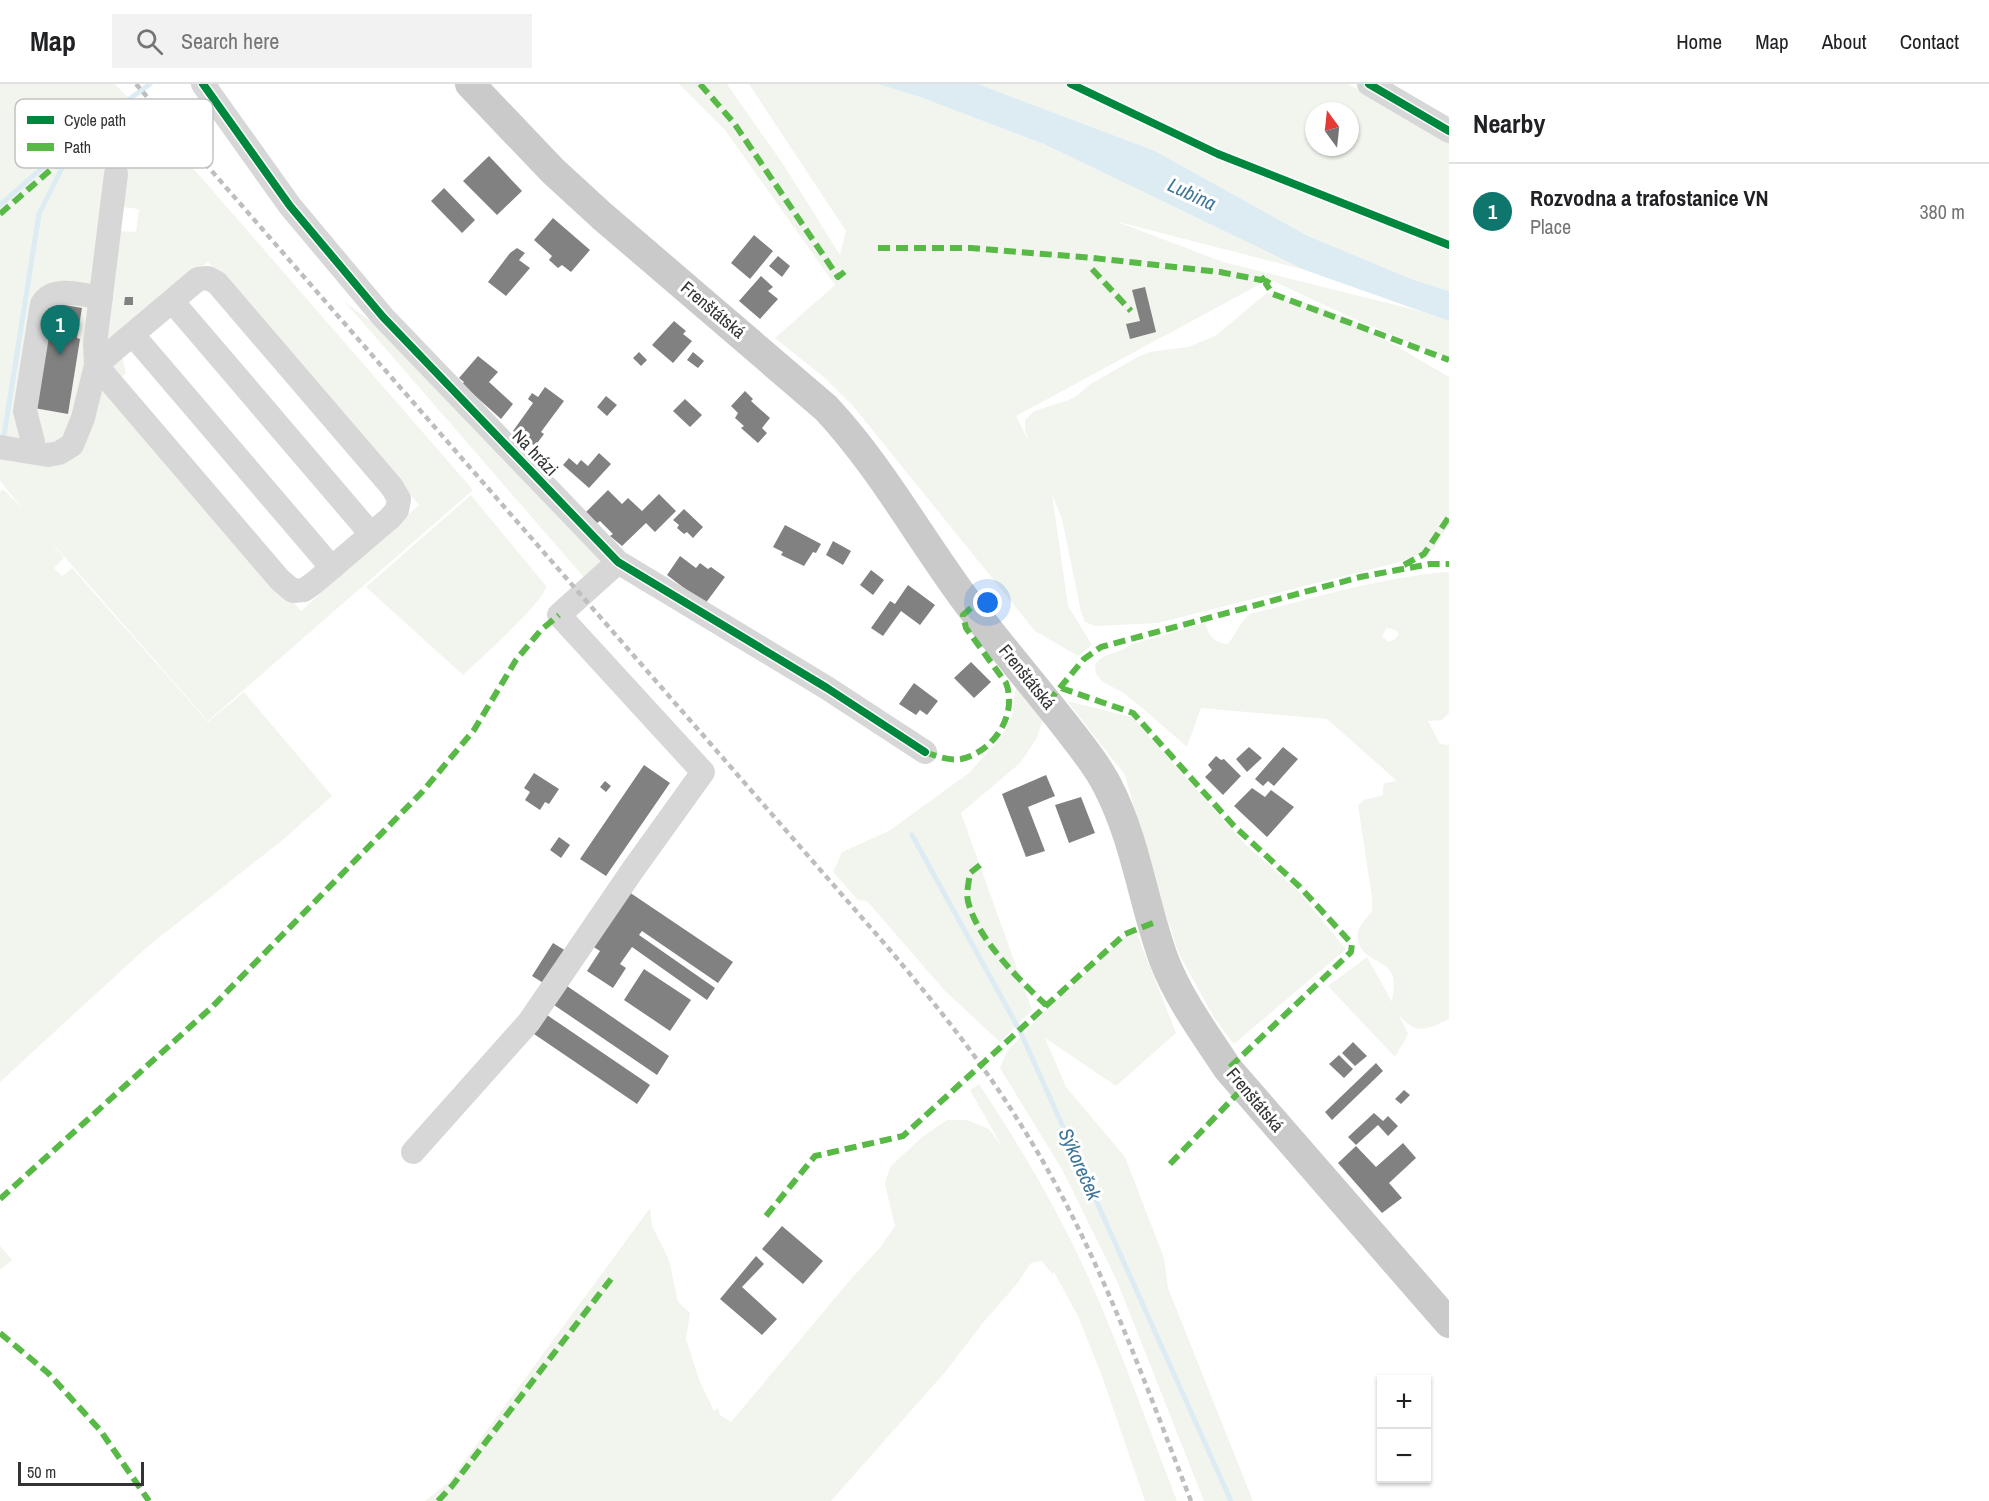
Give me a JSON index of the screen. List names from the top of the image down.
{
  "streets": {
    "main road": ["Frenštátská"],
    "street": ["Na hrázi"]
  },
  "water": ["Lubina", "Sýkoreček"],
  "legend": ["Cycle path", "Path"],
  "scale_bar": "50 m",
  "north": "top",
  "page": {
    "header": "Map",
    "search": "Search here",
    "nav": [
      "Home",
      "Map",
      "About",
      "Contact"
    ],
    "heading": "Nearby",
    "list": [
      {
        "mark": "1",
        "name": "Rozvodna a trafostanice VN",
        "note": "Place",
        "value": "380 m"
      }
    ],
    "pins": "1",
    "map_buttons": ["+", "−"],
    "scale": "50 m"
  }
}
